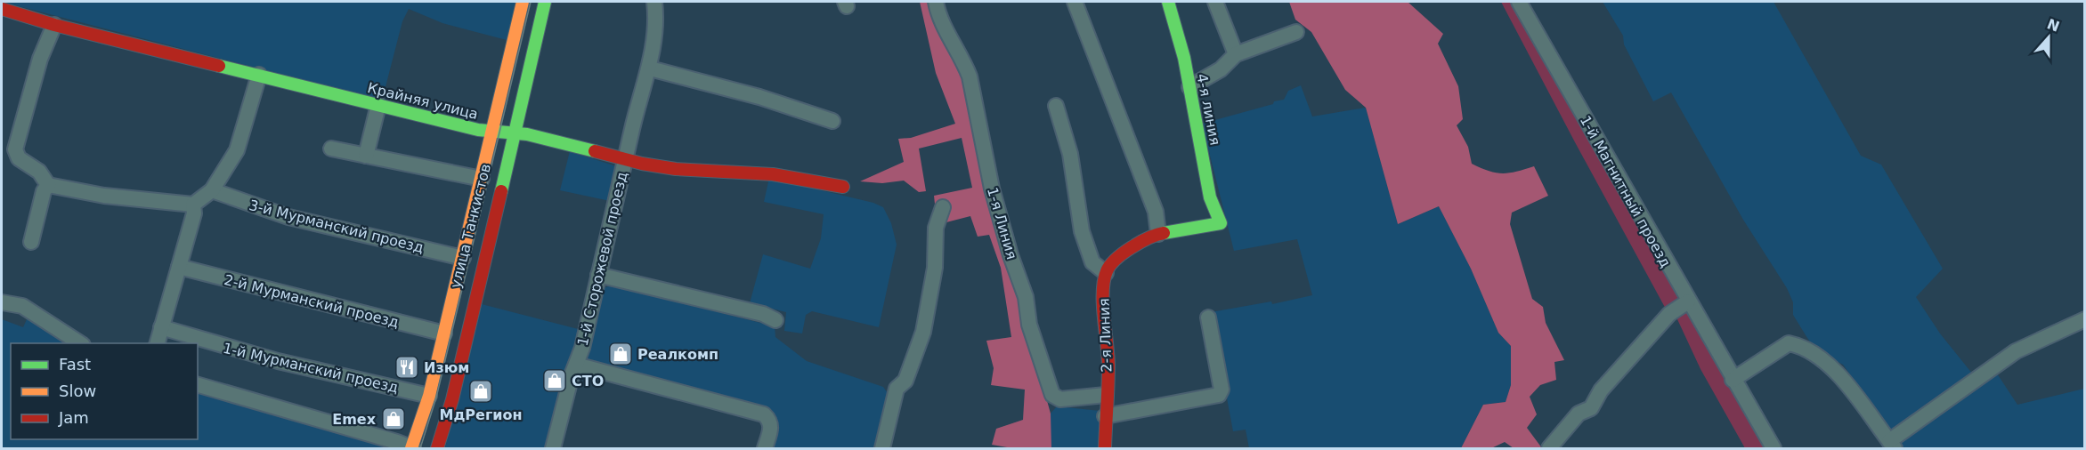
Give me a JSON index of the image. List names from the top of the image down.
{
  "streets": {
    "street": [
      "Крайняя улица",
      "4-я линия",
      "1-й Магнитный проезд",
      "1-я Линия",
      "3-й Мурманский проезд",
      "улица Танкистов",
      "1-й Сторожевой проезд",
      "2-й Мурманский проезд",
      "2-я Линия",
      "1-й Мурманский проезд"
    ]
  },
  "crossings": [
    ["Крайняя улица", "улица Танкистов"],
    ["Крайняя улица", "1-й Сторожевой проезд"],
    ["1-я Линия", "2-я Линия"],
    ["3-й Мурманский проезд", "улица Танкистов"],
    ["улица Танкистов", "2-й Мурманский проезд"],
    ["улица Танкистов", "1-й Мурманский проезд"]
  ],
  "places": {
    "shop": [
      "Реалкомп",
      "СТО",
      "МдРегион",
      "Emex"
    ],
    "restaurant": ["Изюм"]
  },
  "legend": ["Fast", "Slow", "Jam"],
  "north": "top"
}
